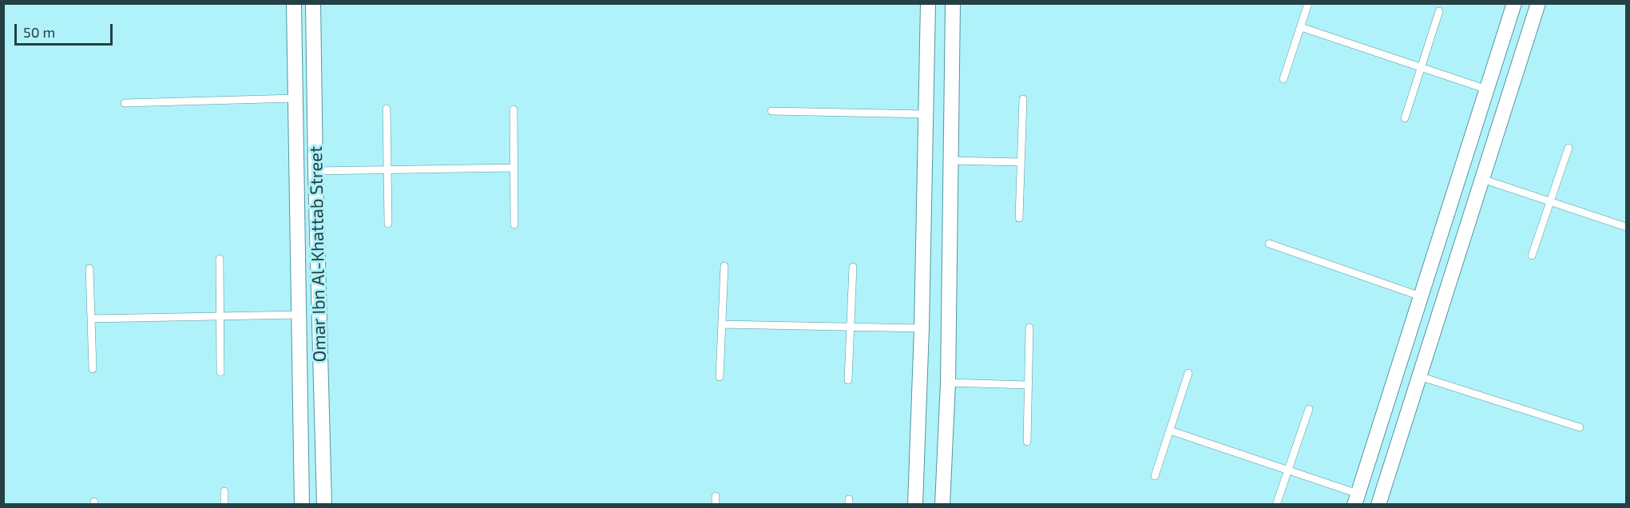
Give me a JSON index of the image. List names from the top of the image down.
{
  "streets": {
    "street": ["Omar Ibn Al-Khattab Street"]
  },
  "scale_bar": "50 m"
}
